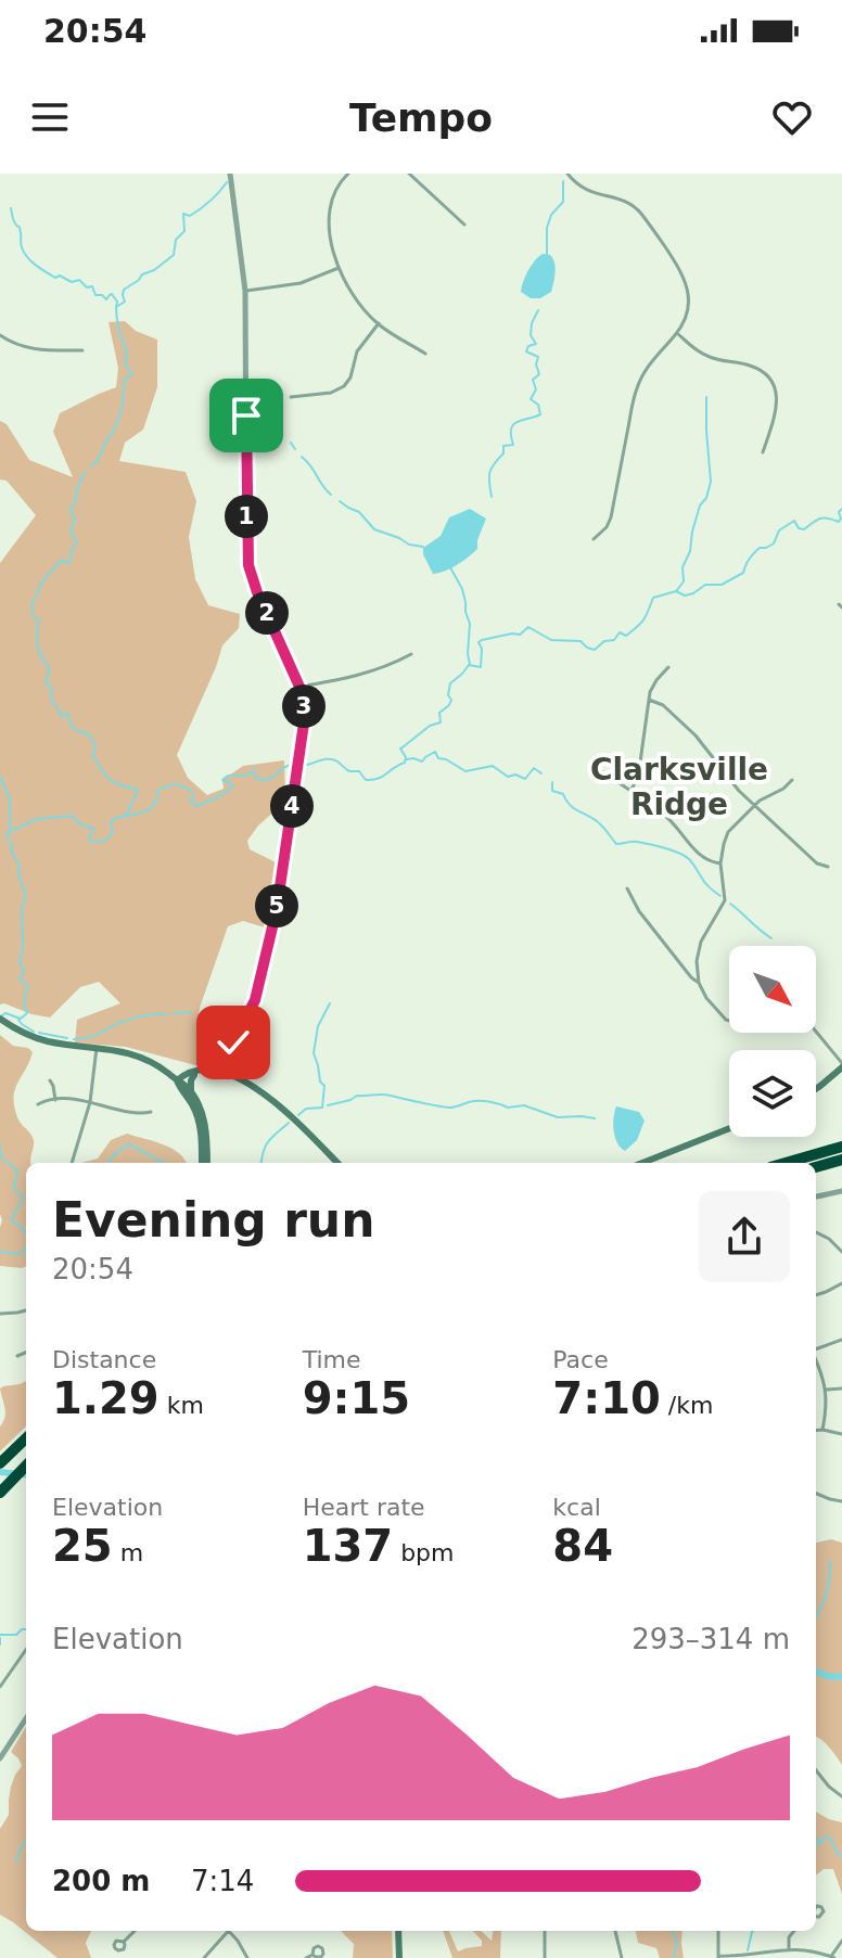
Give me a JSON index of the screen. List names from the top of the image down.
{
  "districts": ["Clarksville Ridge"],
  "north": "bottom right",
  "page": {
    "status": "20:54",
    "header": "Tempo",
    "pins": [
      "1",
      "2",
      "3",
      "4",
      "5"
    ],
    "heading": ["Evening run", "20:54"],
    "stats": [
      ["Distance", "1.29 km"],
      ["Time", "9:15"],
      ["Pace", "7:10 /km"],
      ["Elevation", "25 m"],
      ["Heart rate", "137 bpm"],
      ["kcal", "84"]
    ],
    "chart": ["Elevation", "293–314 m"],
    "list": [
      {
        "name": "200 m",
        "note": "7:14"
      }
    ]
  }
}
